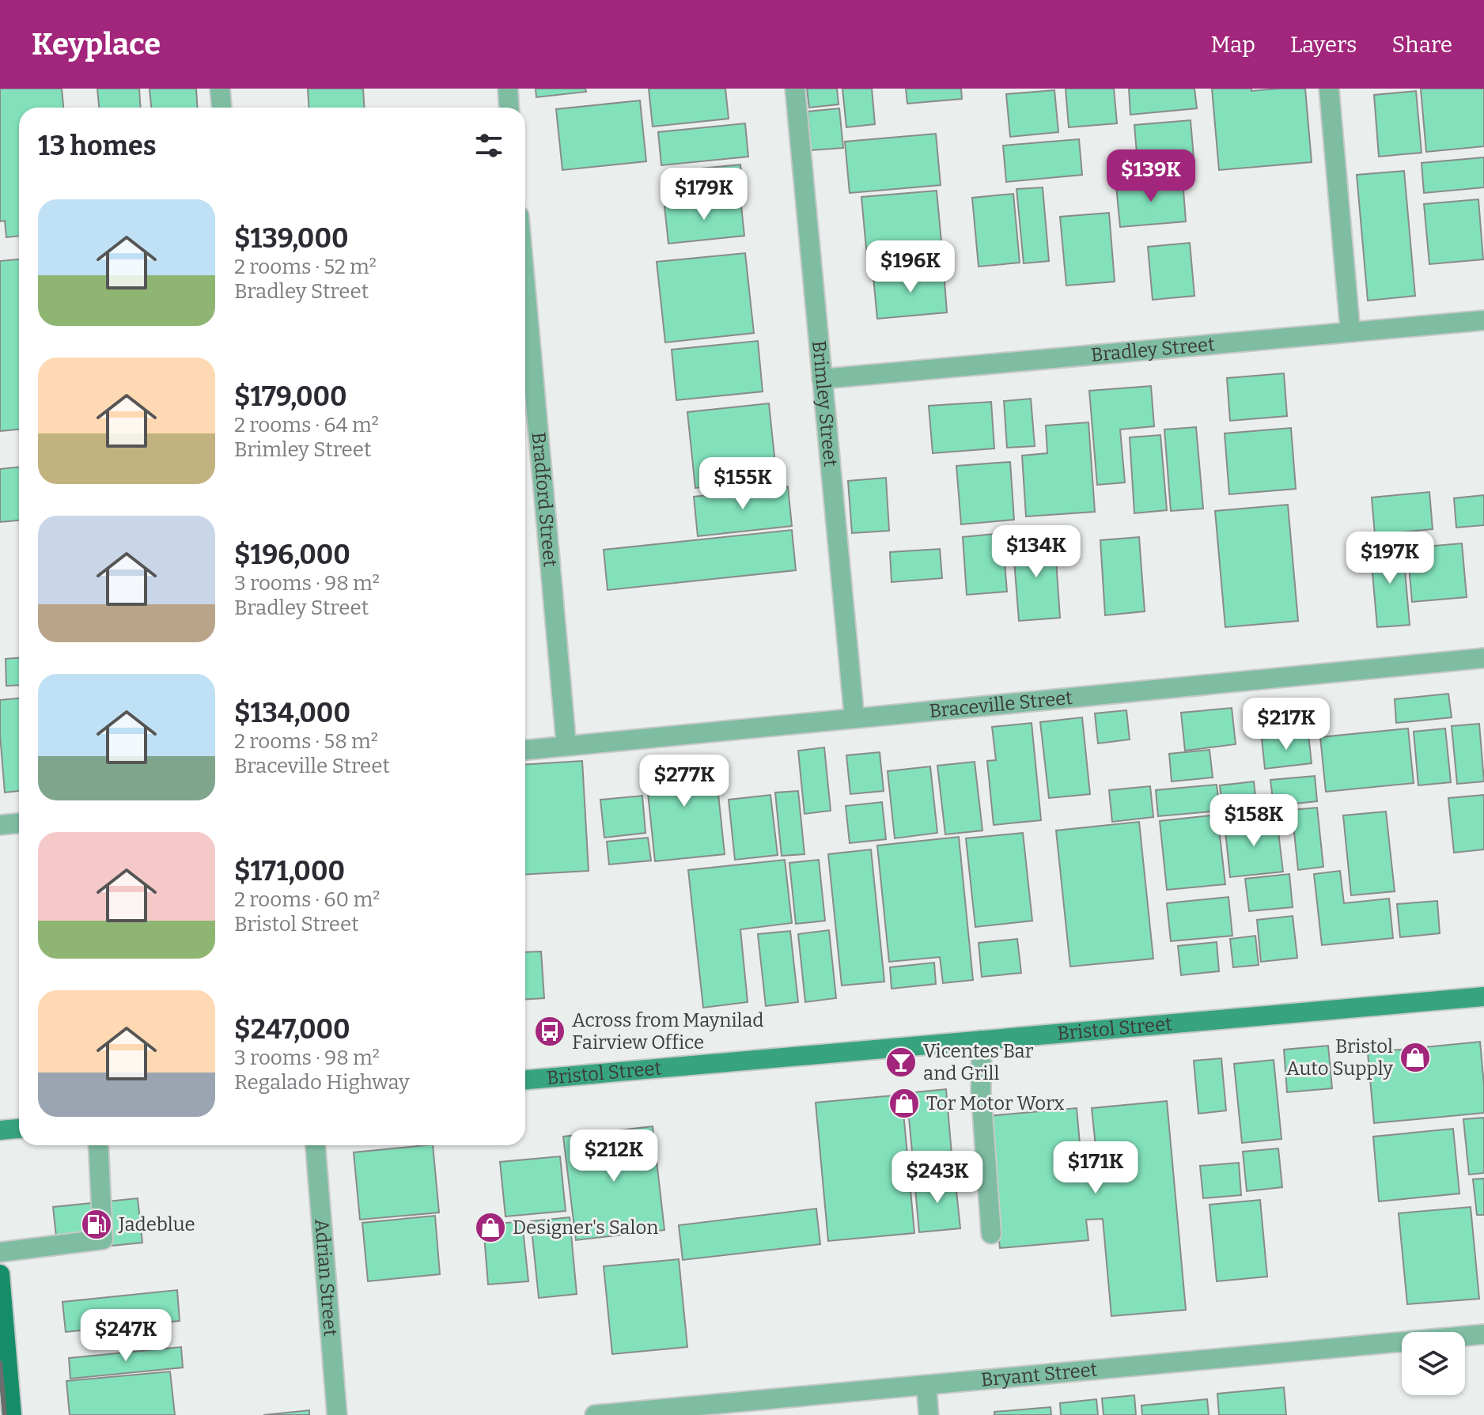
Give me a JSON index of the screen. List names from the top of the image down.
{
  "streets": {
    "street": [
      "Bradley Street",
      "Brimley Street",
      "Bradford Street",
      "Braceville Street",
      "Bristol Street",
      "Adrian Street",
      "Bryant Street"
    ]
  },
  "crossings": [
    ["Bradley Street", "Brimley Street"],
    ["Brimley Street", "Braceville Street"],
    ["Bradford Street", "Braceville Street"]
  ],
  "places": {
    "bus stop": ["Across from Maynilad Fairview Office"],
    "shop": ["Bristol Auto Supply", "Tor Motor Worx", "Designer's Salon"],
    "bar": ["Vicentes Bar and Grill"],
    "fuel station": ["Jadeblue"]
  },
  "page": {
    "header": "Keyplace",
    "nav": ["Map", "Layers", "Share"],
    "heading": "13 homes",
    "price": [
      "$139K",
      "$179K",
      "$196K",
      "$155K",
      "$134K",
      "$197K",
      "$217K",
      "$277K",
      "$158K",
      "$212K",
      "$171K",
      "$243K",
      "$247K"
    ],
    "list": [
      {
        "name": "$139,000",
        "note": "2 rooms · 52 m² · Bradley Street"
      },
      {
        "name": "$179,000",
        "note": "2 rooms · 64 m² · Brimley Street"
      },
      {
        "name": "$196,000",
        "note": "3 rooms · 98 m² · Bradley Street"
      },
      {
        "name": "$134,000",
        "note": "2 rooms · 58 m² · Braceville Street"
      },
      {
        "name": "$171,000",
        "note": "2 rooms · 60 m² · Bristol Street"
      },
      {
        "name": "$247,000",
        "note": "3 rooms · 98 m² · Regalado Highway"
      }
    ]
  }
}
